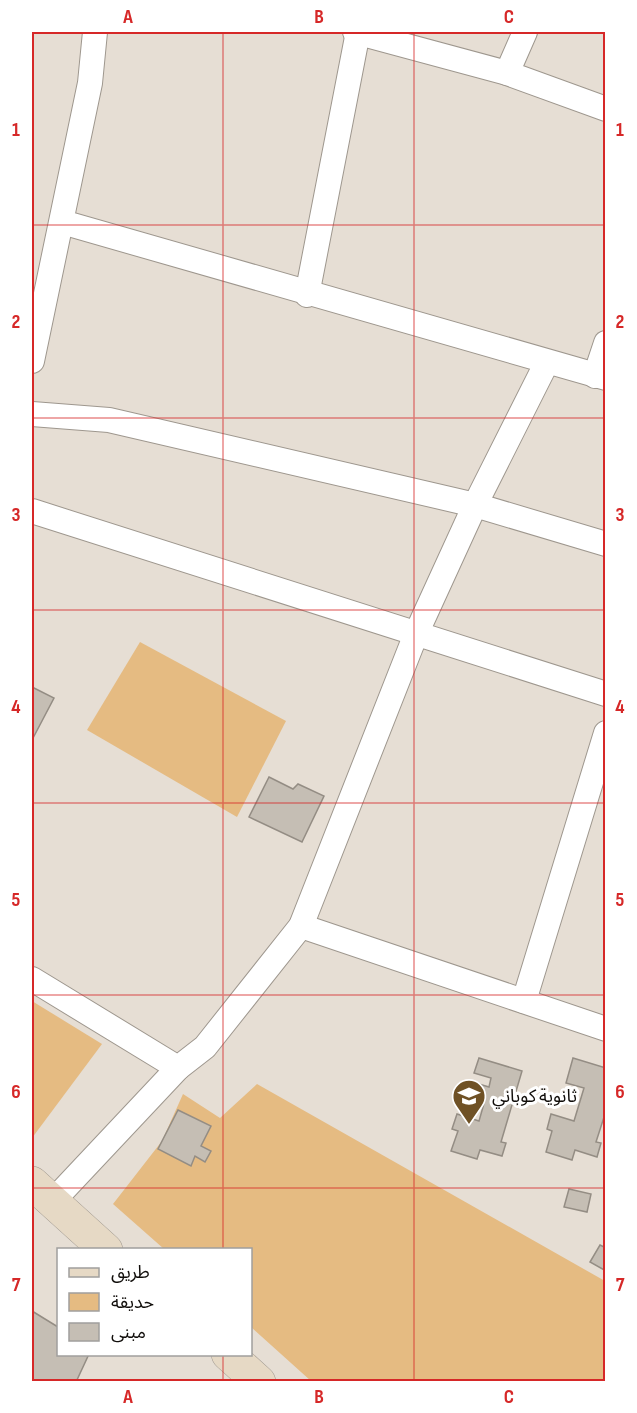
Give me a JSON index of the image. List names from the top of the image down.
{
  "places": {
    "school or university": ["ثانوية كوباني"]
  },
  "legend": ["طريق", "حديقة", "مبنى"],
  "grid": {
    "columns": ["A", "B", "C"],
    "rows": [
      "1",
      "2",
      "3",
      "4",
      "5",
      "6",
      "7"
    ]
  }
}
